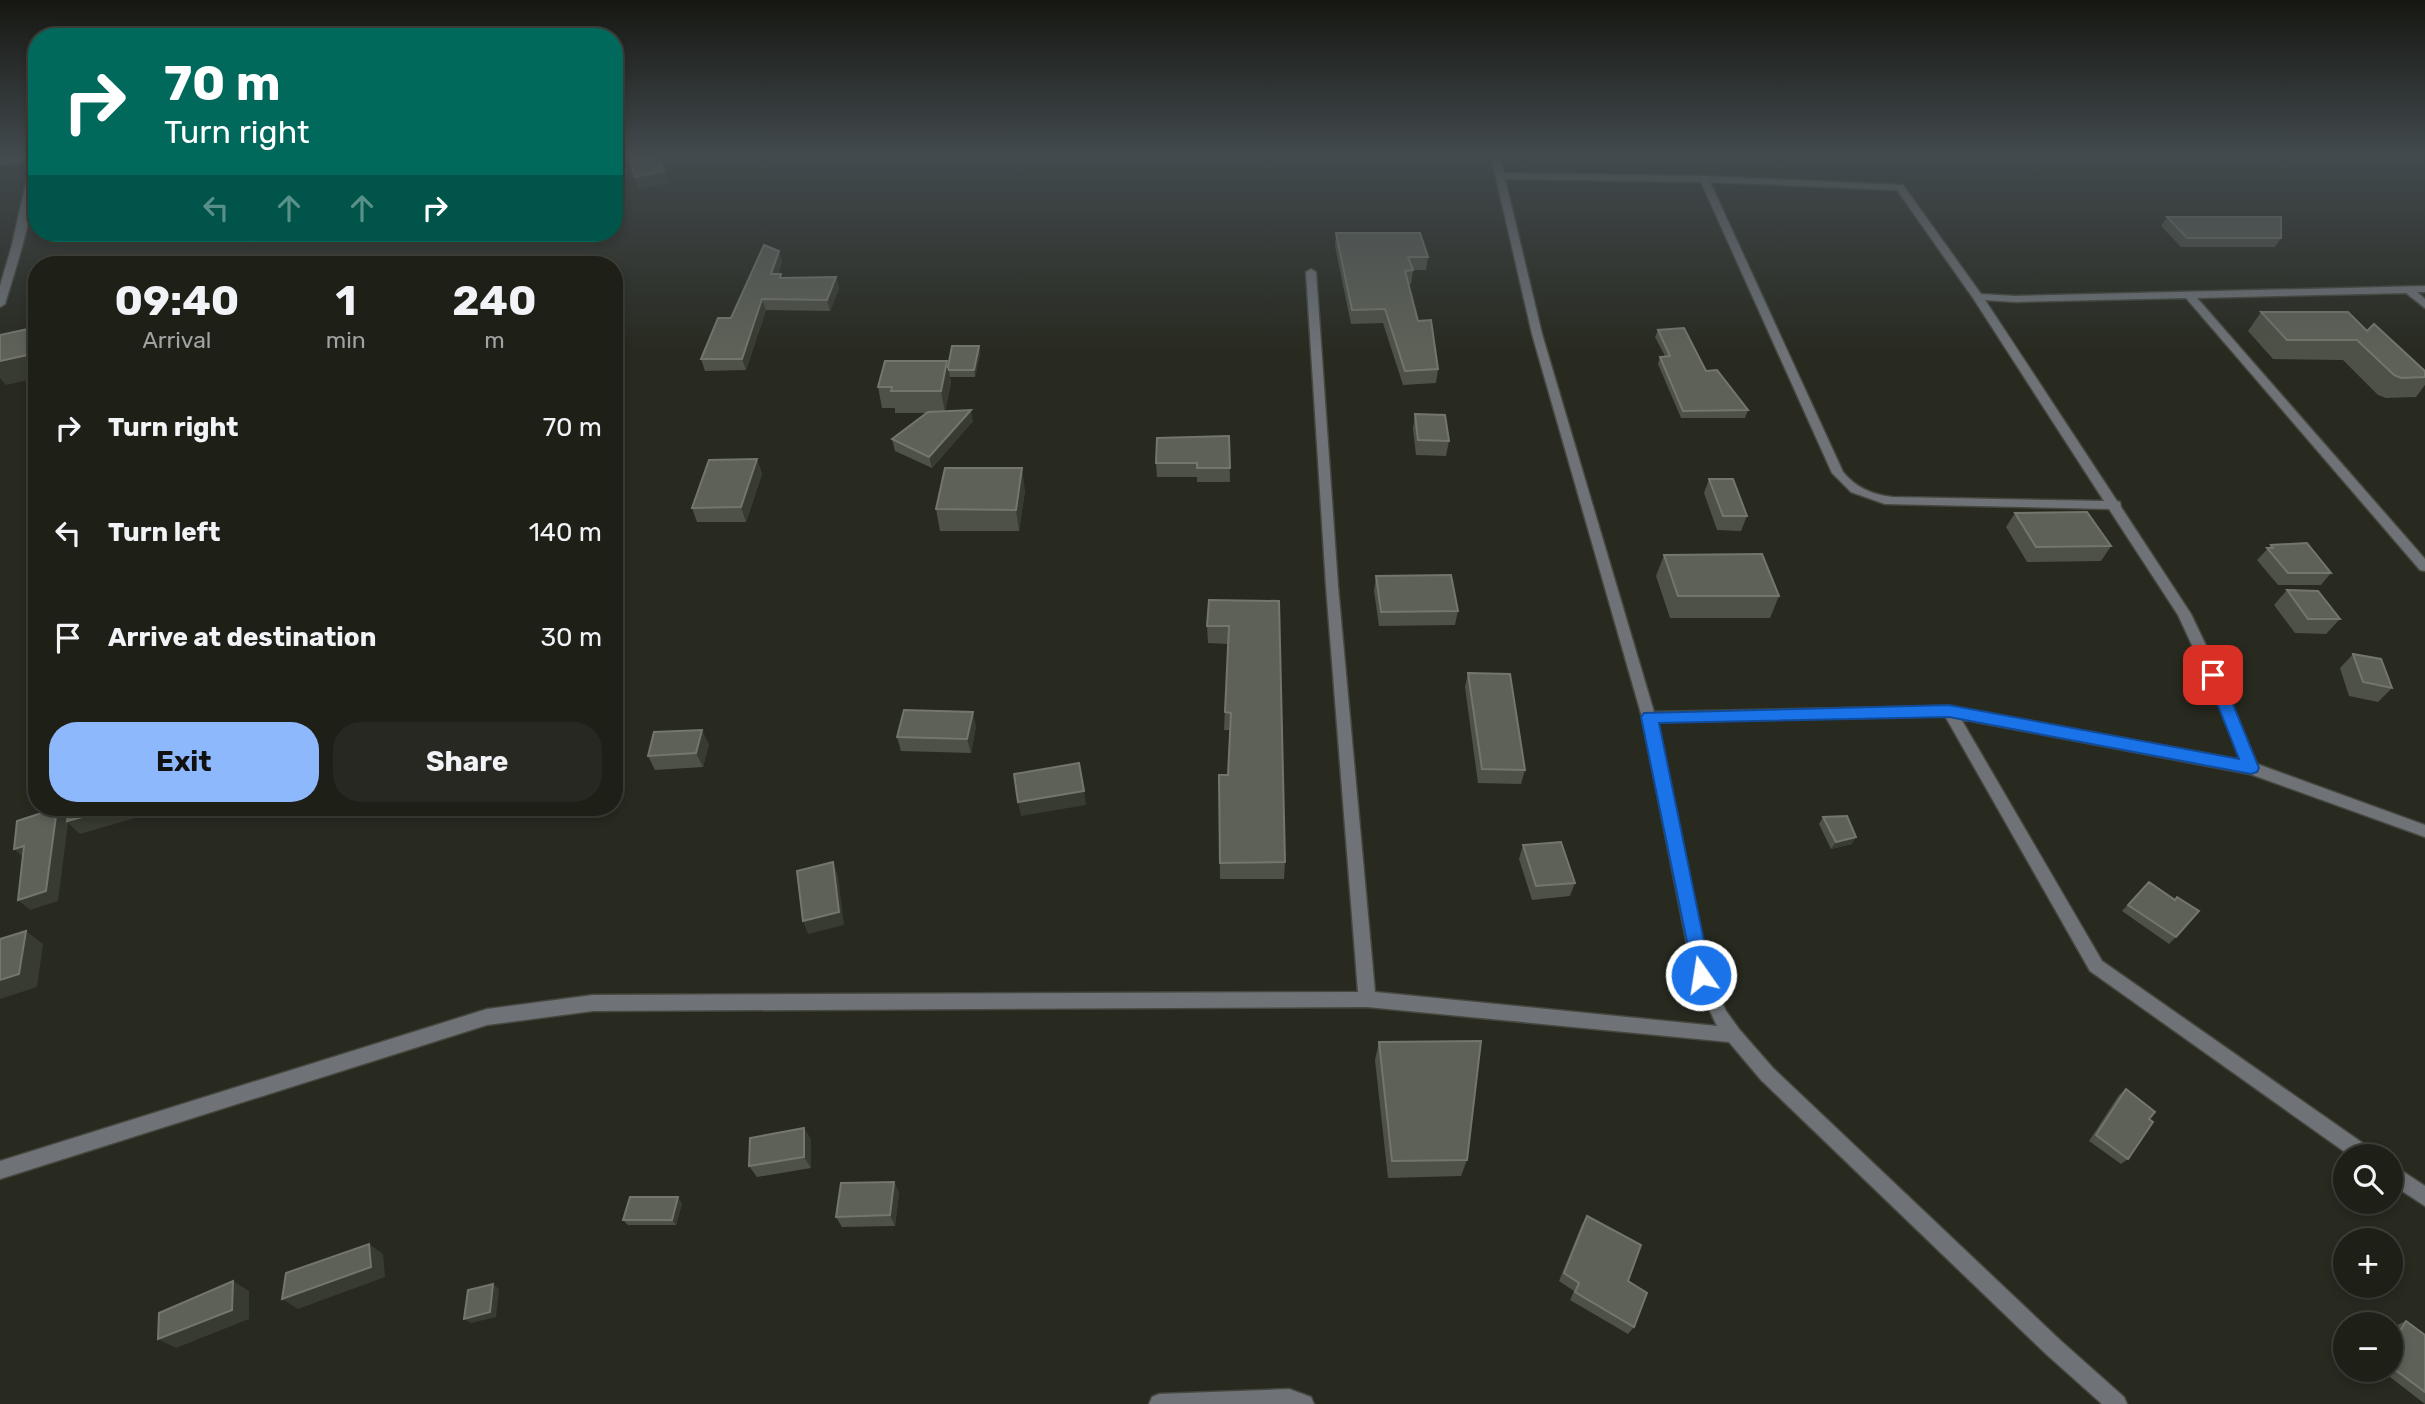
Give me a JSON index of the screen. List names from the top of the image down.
{
  "page": {
    "turn": ["70 m", "Turn right"],
    "eta": [
      "09:40",
      "Arrival",
      "1",
      "min",
      "240",
      "m"
    ],
    "list": [
      {
        "name": "Turn right",
        "value": "70 m"
      },
      {
        "name": "Turn left",
        "value": "140 m"
      },
      {
        "name": "Arrive at destination",
        "value": "30 m"
      }
    ],
    "buttons": ["Exit", "Share"],
    "map_buttons": ["+", "−"]
  }
}
